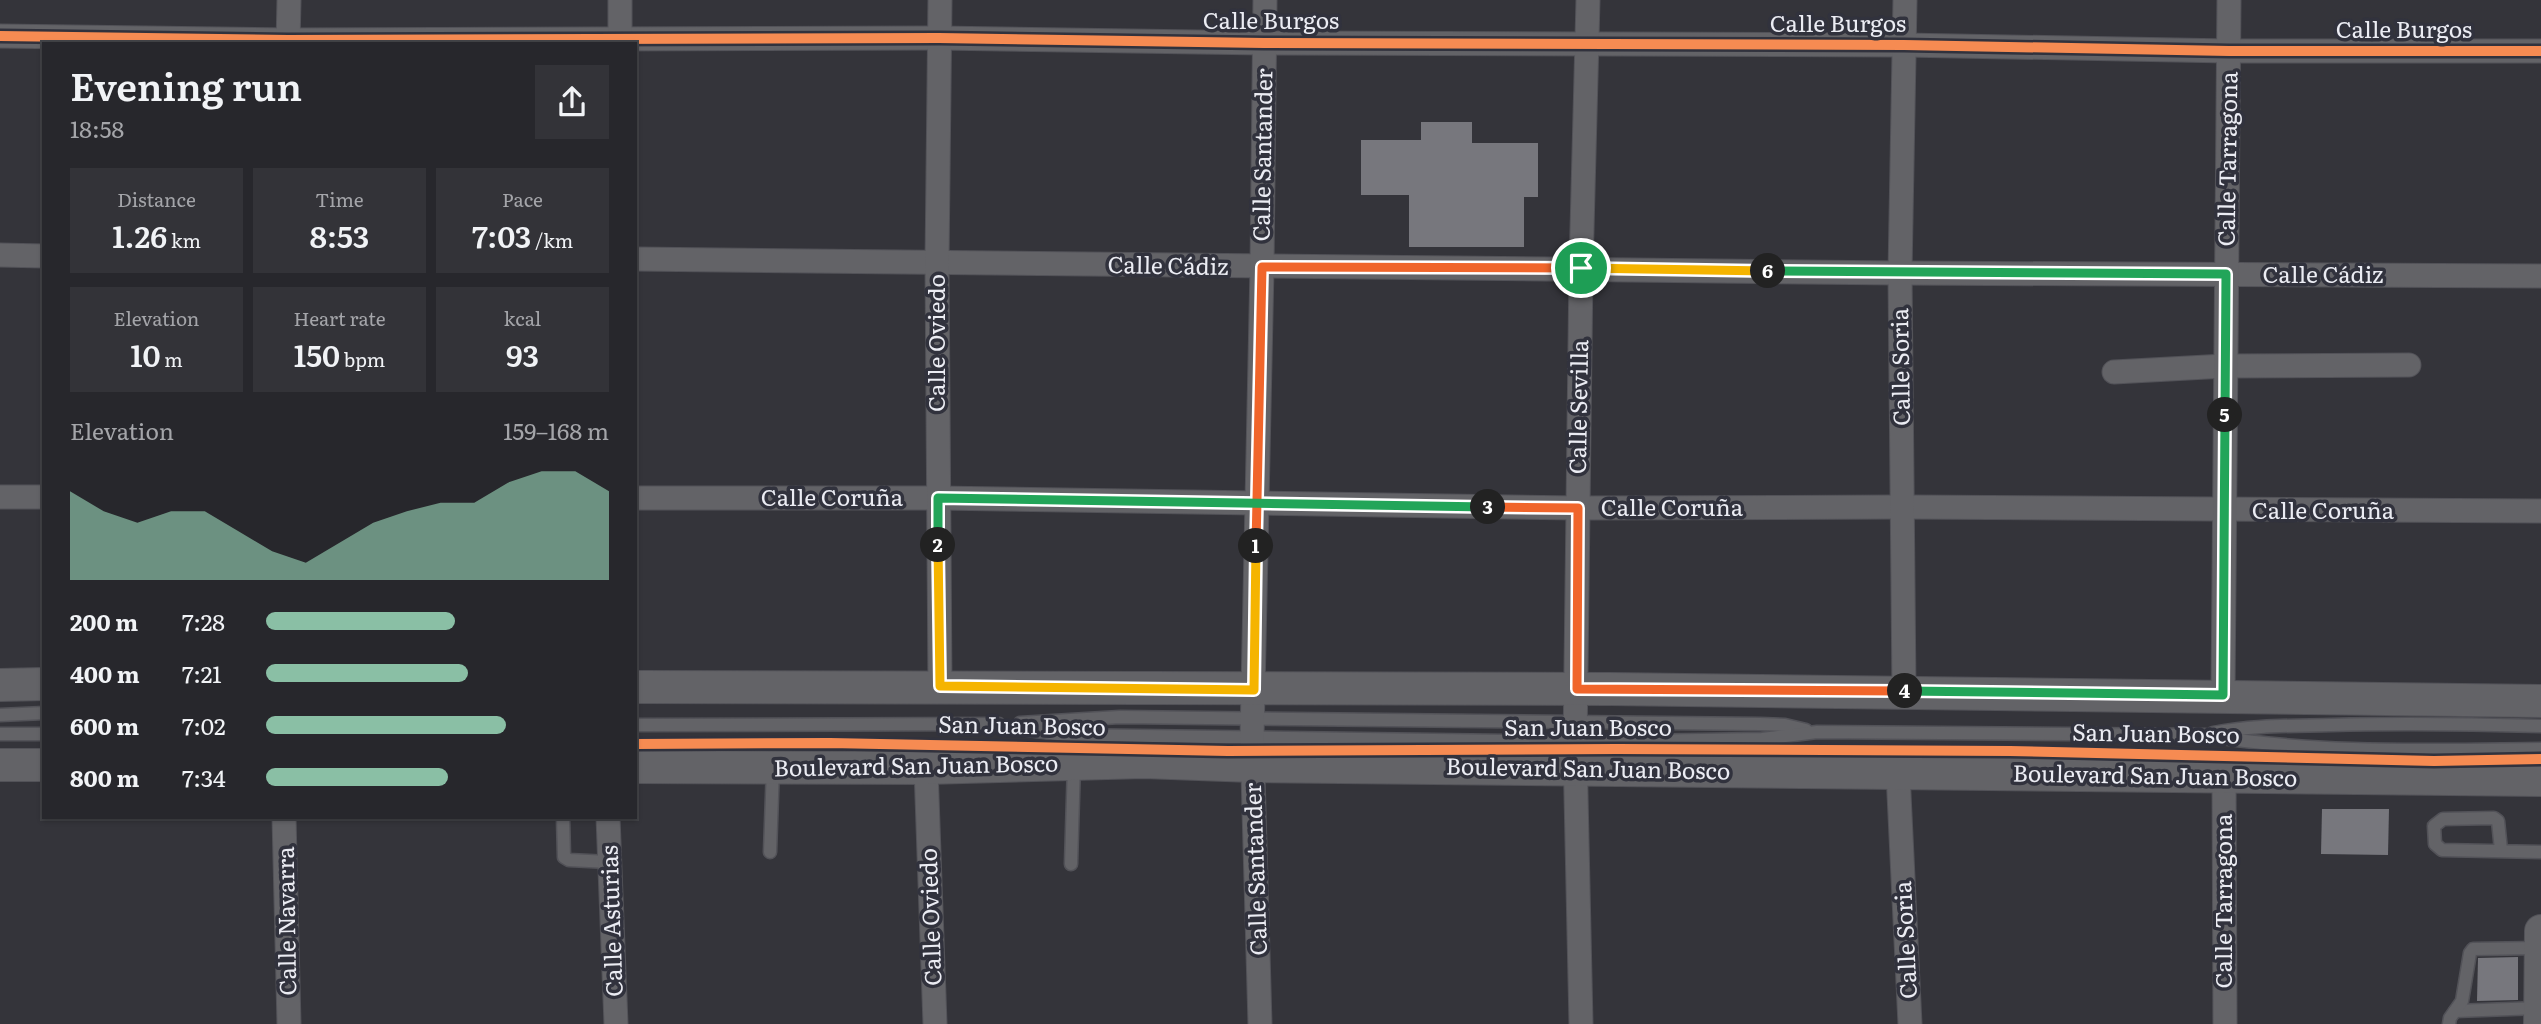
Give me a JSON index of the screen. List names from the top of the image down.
{
  "streets": {
    "street": [
      "Calle Burgos",
      "Calle Santander",
      "Calle Tarragona",
      "Calle Cádiz",
      "Calle Oviedo",
      "Calle Soria",
      "Calle Sevilla",
      "Calle Coruña",
      "Boulevard San Juan Bosco",
      "Calle Navarra",
      "Calle Asturias"
    ],
    "cycle path": ["San Juan Bosco"]
  },
  "crossings": [
    ["Calle Burgos", "Calle Santander"],
    ["Calle Burgos", "Calle Tarragona"],
    ["Calle Burgos", "Calle Oviedo"],
    ["Calle Burgos", "Calle Soria"],
    ["Calle Burgos", "Calle Sevilla"],
    ["Calle Santander", "Calle Cádiz"],
    ["Calle Santander", "Calle Coruña"],
    ["Calle Santander", "Boulevard San Juan Bosco"],
    ["Calle Tarragona", "Calle Cádiz"],
    ["Calle Tarragona", "Calle Coruña"],
    ["Calle Tarragona", "Boulevard San Juan Bosco"],
    ["Calle Cádiz", "Calle Oviedo"],
    ["Calle Cádiz", "Calle Soria"],
    ["Calle Cádiz", "Calle Sevilla"],
    ["Calle Oviedo", "Calle Coruña"],
    ["Calle Oviedo", "Boulevard San Juan Bosco"],
    ["Calle Soria", "Calle Coruña"],
    ["Calle Soria", "Boulevard San Juan Bosco"],
    ["Calle Sevilla", "Calle Coruña"],
    ["Calle Sevilla", "Boulevard San Juan Bosco"]
  ],
  "page": {
    "heading": ["Evening run", "18:58"],
    "stats": [
      ["Distance", "1.26 km"],
      ["Time", "8:53"],
      ["Pace", "7:03 /km"],
      ["Elevation", "10 m"],
      ["Heart rate", "150 bpm"],
      ["kcal", "93"]
    ],
    "pins": [
      "6",
      "5",
      "3",
      "2",
      "1",
      "4"
    ],
    "chart": ["Elevation", "159–168 m"],
    "list": [
      {
        "name": "200 m",
        "note": "7:28"
      },
      {
        "name": "400 m",
        "note": "7:21"
      },
      {
        "name": "600 m",
        "note": "7:02"
      },
      {
        "name": "800 m",
        "note": "7:34"
      }
    ]
  }
}
